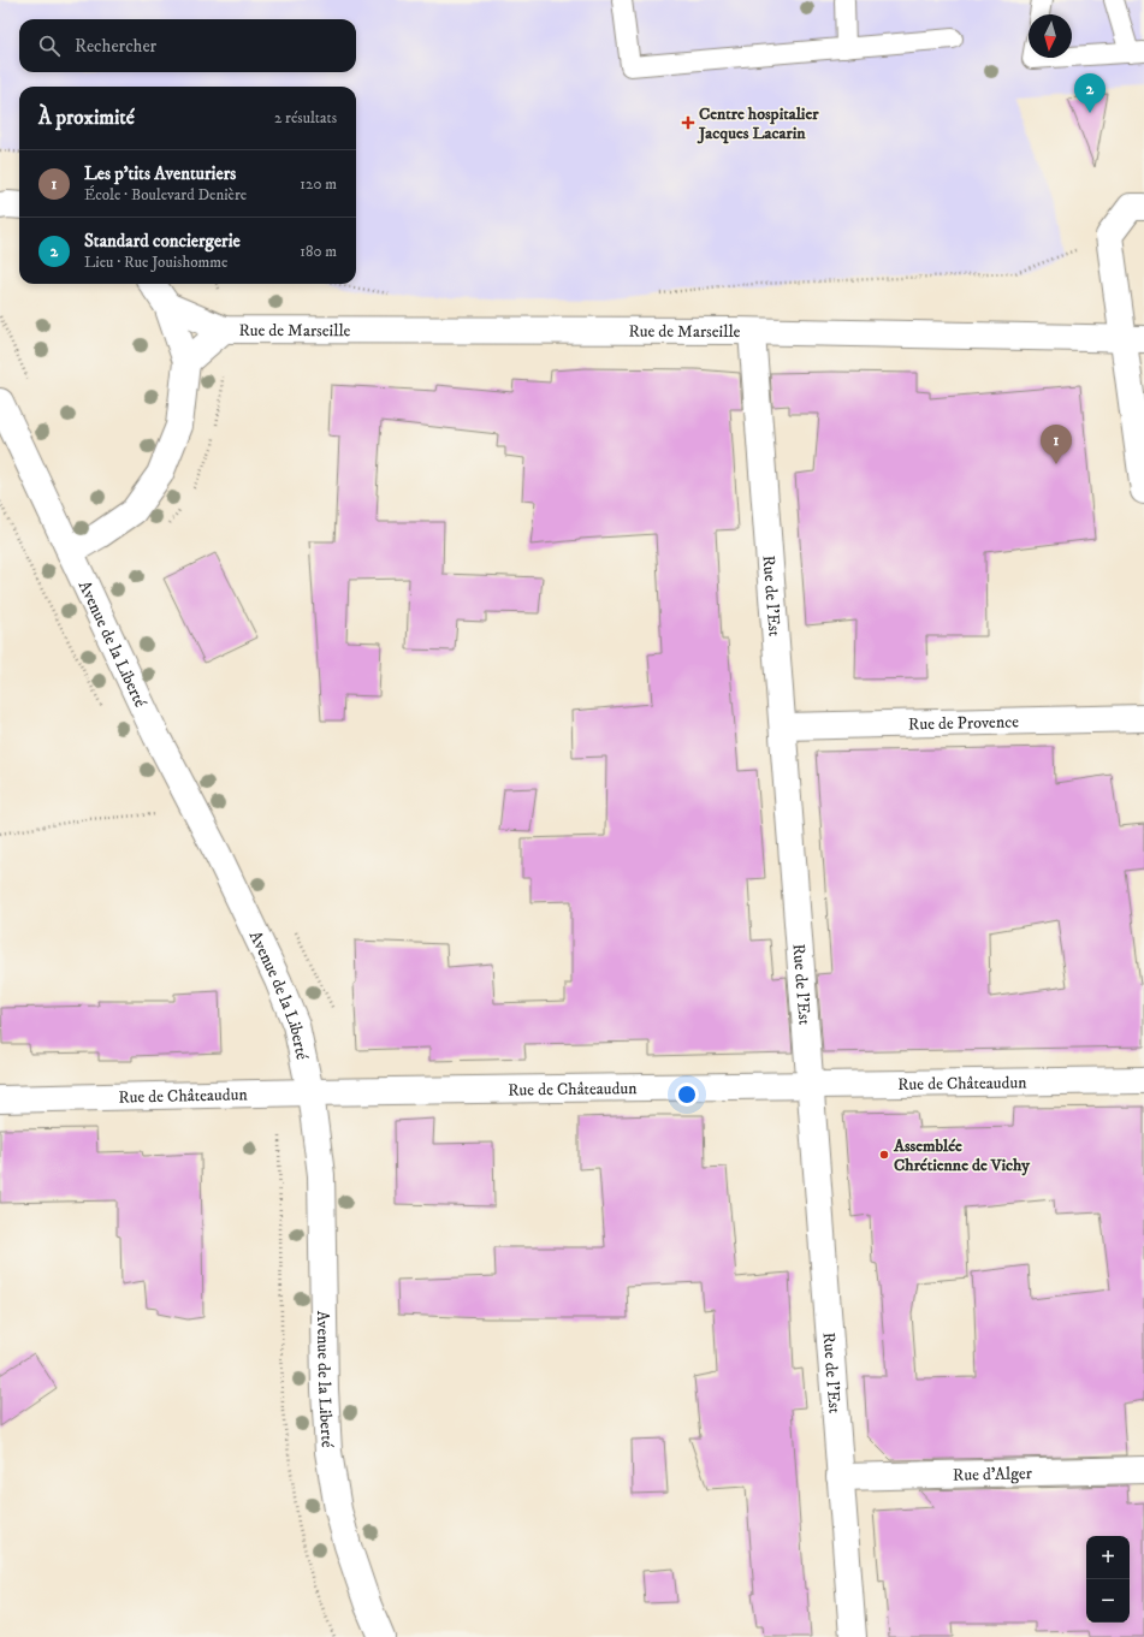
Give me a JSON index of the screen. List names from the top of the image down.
{
  "streets": {
    "street": [
      "Rue de Marseille",
      "Rue de l'Est",
      "Avenue de la Liberté",
      "Rue de Provence",
      "Rue de Châteaudun",
      "Rue d'Alger"
    ]
  },
  "crossings": [
    ["Rue de Marseille", "Rue de l'Est"],
    ["Rue de l'Est", "Rue de Provence"],
    ["Rue de l'Est", "Rue de Châteaudun"],
    ["Rue de l'Est", "Rue d'Alger"],
    ["Avenue de la Liberté", "Rue de Châteaudun"]
  ],
  "places": {
    "health": ["Centre hospitalier Jacques Lacarin"],
    "other": ["Assemblée Chrétienne de Vichy"]
  },
  "north": "bottom",
  "page": {
    "search": "Rechercher",
    "pins": ["2", "1"],
    "heading": ["À proximité", "2 résultats"],
    "list": [
      {
        "mark": "1",
        "name": "Les p’tits Aventuriers",
        "note": "École · Boulevard Denière",
        "value": "120 m"
      },
      {
        "mark": "2",
        "name": "Standard conciergerie",
        "note": "Lieu · Rue Jouishomme",
        "value": "180 m"
      }
    ],
    "map_buttons": ["+", "−"]
  }
}
